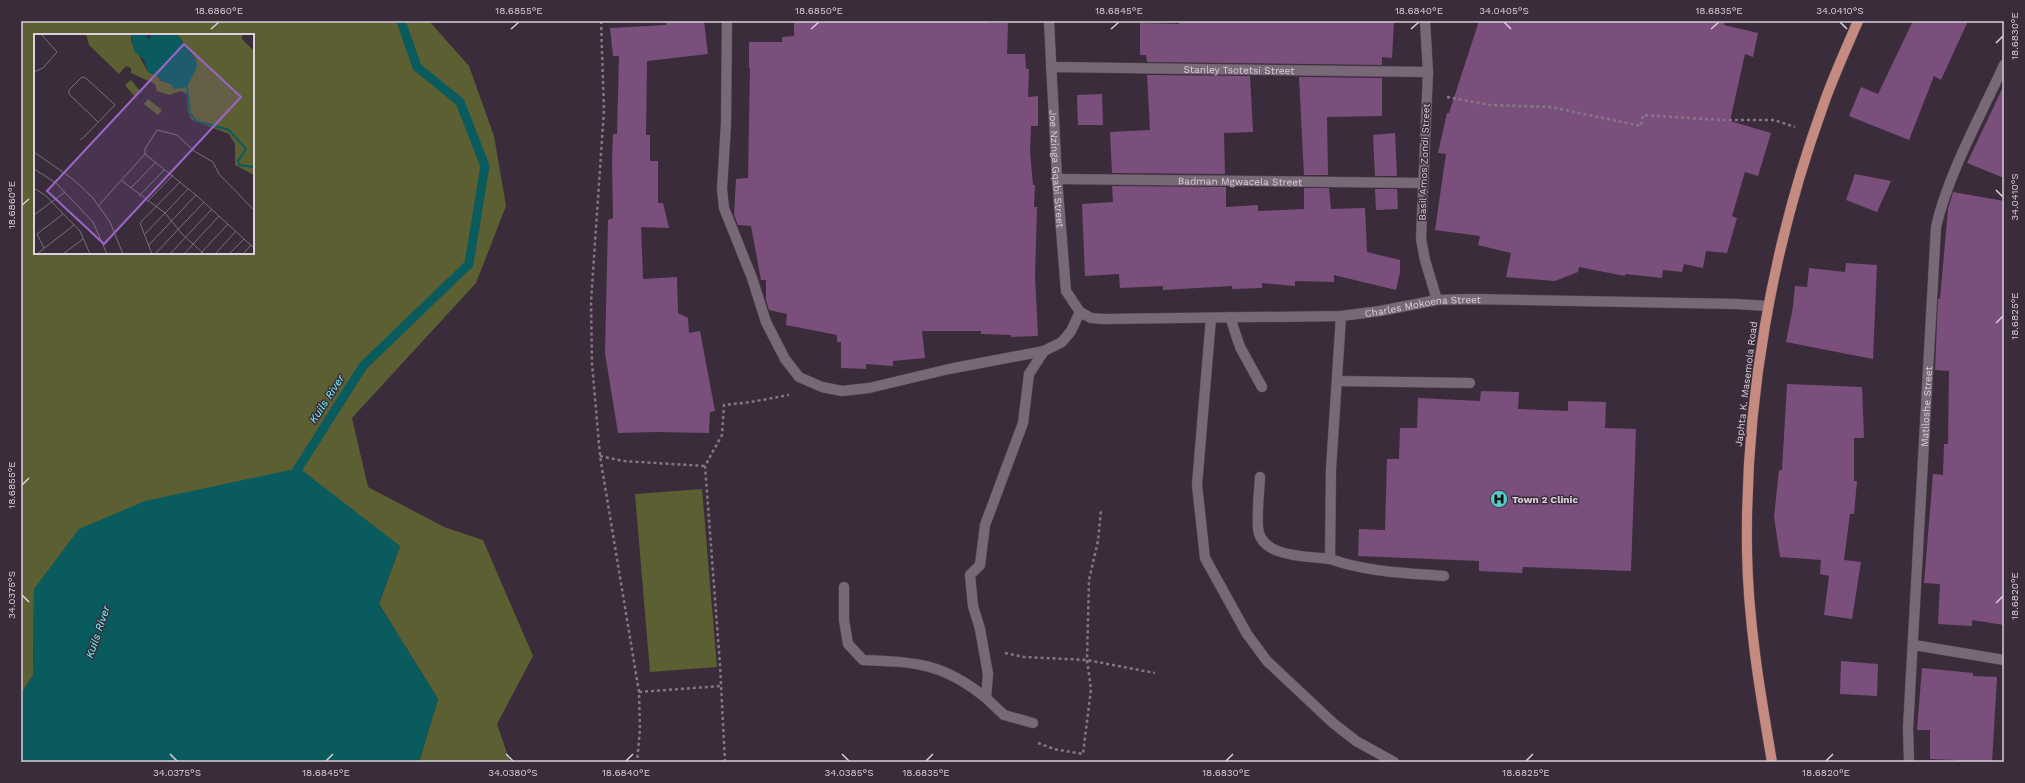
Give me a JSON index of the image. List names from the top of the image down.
{
  "streets": {
    "main road": ["Japhta K. Masemola Road"],
    "street": [
      "Stanley Tsotetsi Street",
      "Basil Amos Zondi Street",
      "Joe Nzinga Gqabi Street",
      "Badman Mgwacela Street",
      "Charles Mokoena Street",
      "Matiloshe Street"
    ]
  },
  "crossings": [
    ["Stanley Tsotetsi Street", "Basil Amos Zondi Street"],
    ["Stanley Tsotetsi Street", "Joe Nzinga Gqabi Street"],
    ["Basil Amos Zondi Street", "Badman Mgwacela Street"],
    ["Basil Amos Zondi Street", "Charles Mokoena Street"],
    ["Joe Nzinga Gqabi Street", "Badman Mgwacela Street"],
    ["Joe Nzinga Gqabi Street", "Charles Mokoena Street"],
    ["Charles Mokoena Street", "Japhta K. Masemola Road"]
  ],
  "water": ["Kuils River"],
  "places": {
    "hospital": ["Town 2 Clinic"]
  },
  "coordinates": [
    "18.6860°E",
    "18.6855°E",
    "18.6850°E",
    "18.6845°E",
    "18.6840°E",
    "34.0405°S",
    "18.6835°E",
    "34.0410°S",
    "18.6830°E",
    "18.6825°E",
    "34.0375°S",
    "18.6820°E",
    "34.0380°S",
    "34.0385°S"
  ]
}
